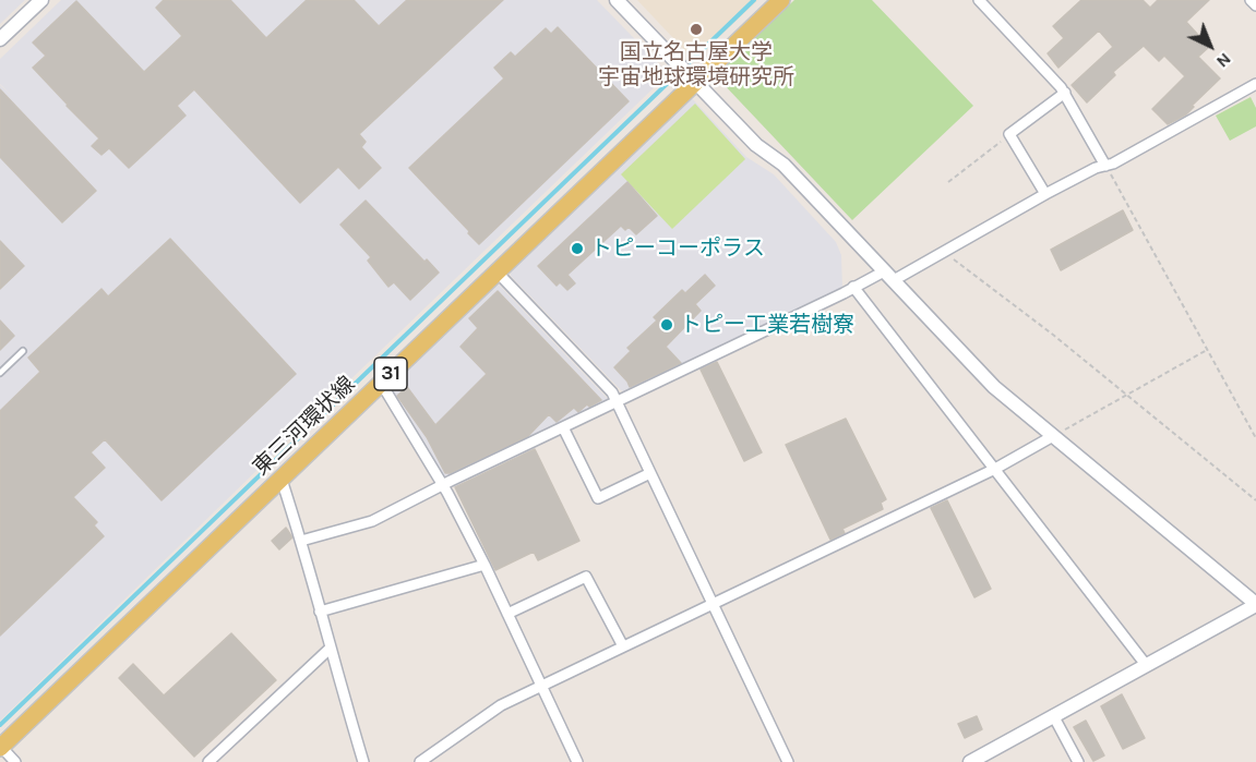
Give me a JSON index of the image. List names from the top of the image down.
{
  "streets": {
    "main road": ["31", "東三河環状線"]
  },
  "places": ["国立名古屋大学 宇宙地球環境研究所", "トピーコーポラス", "トピー工業若樹寮"],
  "north": "bottom right"
}
